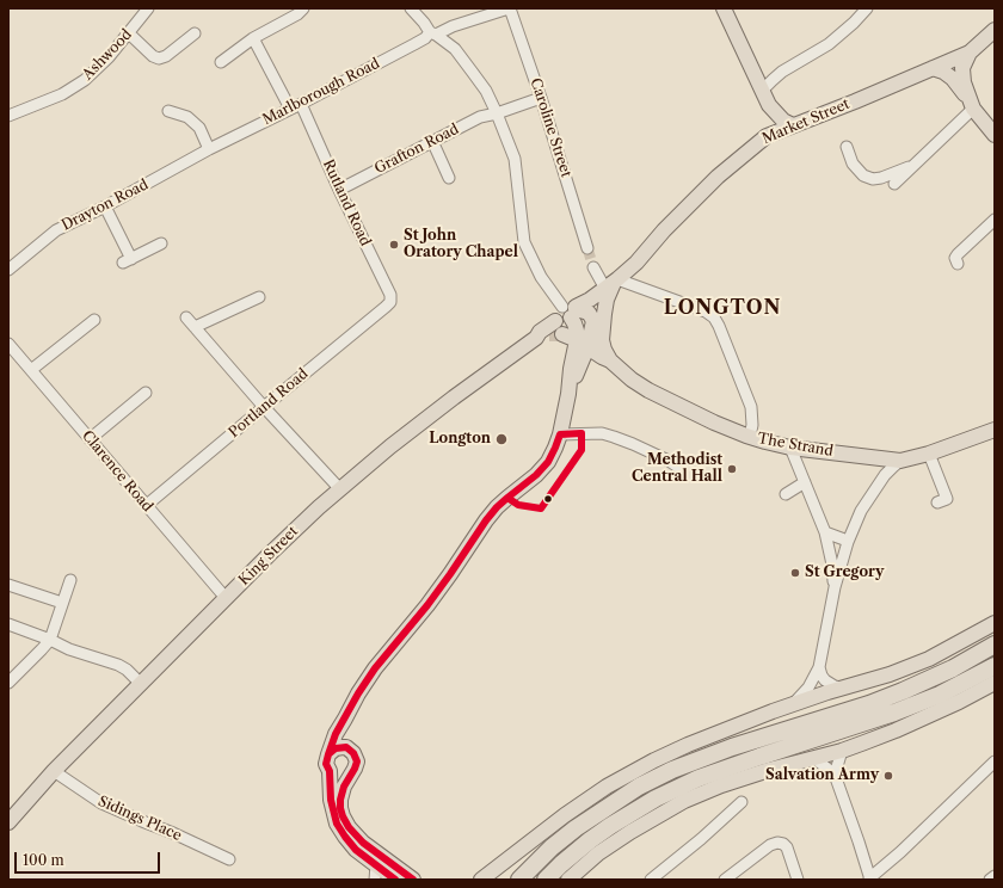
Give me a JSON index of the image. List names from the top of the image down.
{
  "streets": {
    "main road": ["Market Street", "The Strand", "King Street"],
    "street": [
      "Ashwood",
      "Marlborough Road",
      "Caroline Street",
      "Grafton Road",
      "Rutland Road",
      "Drayton Road",
      "Portland Road",
      "Clarence Road",
      "Sidings Place"
    ]
  },
  "crossings": [
    ["Marlborough Road", "Caroline Street"],
    ["Marlborough Road", "Rutland Road"],
    ["Marlborough Road", "Drayton Road"],
    ["Caroline Street", "Grafton Road"],
    ["Grafton Road", "Rutland Road"],
    ["Rutland Road", "Portland Road"],
    ["Portland Road", "Clarence Road"],
    ["The Strand", "King Street"],
    ["Clarence Road", "King Street"],
    ["King Street", "Sidings Place"]
  ],
  "districts": ["LONGTON"],
  "places": [
    "St John Oratory Chapel",
    "Longton",
    "Methodist Central Hall",
    "St Gregory",
    "Salvation Army"
  ],
  "scale_bar": "100 m"
}
